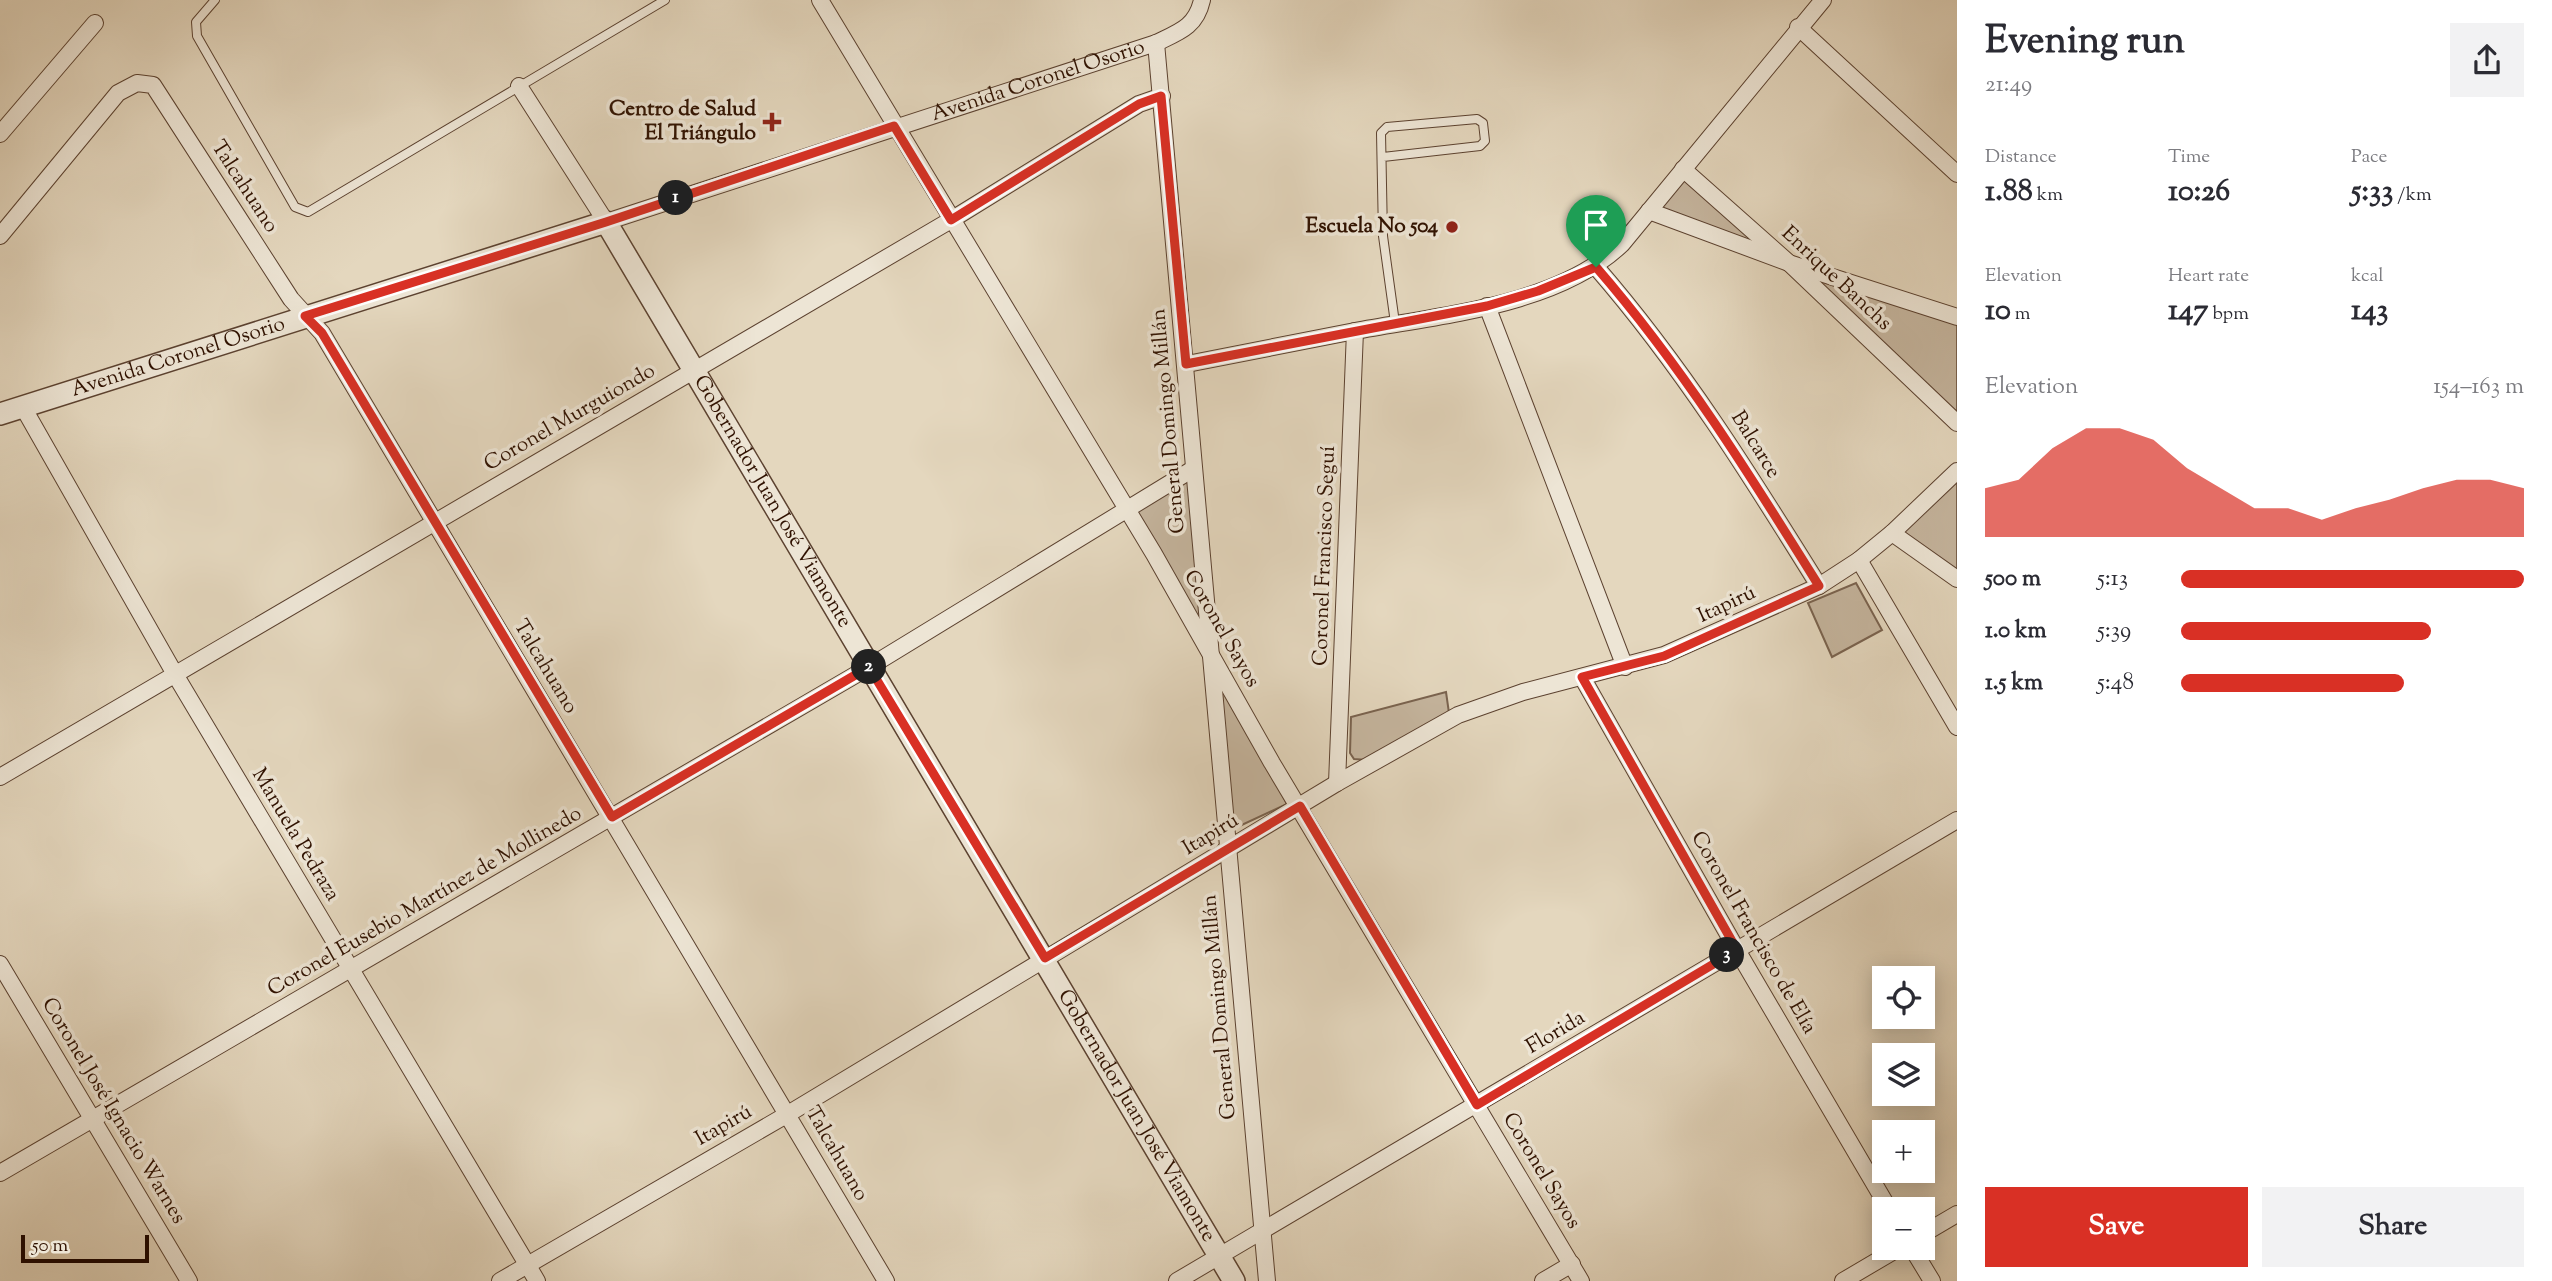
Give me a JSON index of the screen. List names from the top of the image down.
{
  "streets": {
    "street": [
      "Avenida Coronel Osorio",
      "Talcahuano",
      "Enrique Banchs",
      "Coronel Murguiondo",
      "General Domingo Millán",
      "Balcarce",
      "Gobernador Juan José Viamonte",
      "Coronel Francisco Seguí",
      "Itapirú",
      "Coronel Sayos",
      "Manuela Pedraza",
      "Coronel Eusebio Martínez de Mollinedo",
      "Coronel Francisco de Elía",
      "Florida",
      "Coronel José Ignacio Warnes"
    ]
  },
  "crossings": [
    ["Avenida Coronel Osorio", "Talcahuano"],
    ["Avenida Coronel Osorio", "General Domingo Millán"],
    ["Avenida Coronel Osorio", "Gobernador Juan José Viamonte"],
    ["Avenida Coronel Osorio", "Coronel Sayos"],
    ["Avenida Coronel Osorio", "Manuela Pedraza"],
    ["Talcahuano", "Coronel Murguiondo"],
    ["Talcahuano", "Itapirú"],
    ["Talcahuano", "Coronel Eusebio Martínez de Mollinedo"],
    ["Coronel Murguiondo", "General Domingo Millán"],
    ["Coronel Murguiondo", "Gobernador Juan José Viamonte"],
    ["Coronel Murguiondo", "Coronel Sayos"],
    ["Coronel Murguiondo", "Manuela Pedraza"],
    ["General Domingo Millán", "Itapirú"],
    ["General Domingo Millán", "Coronel Sayos"],
    ["General Domingo Millán", "Coronel Eusebio Martínez de Mollinedo"],
    ["General Domingo Millán", "Florida"],
    ["Balcarce", "Itapirú"],
    ["Gobernador Juan José Viamonte", "Itapirú"],
    ["Gobernador Juan José Viamonte", "Coronel Eusebio Martínez de Mollinedo"],
    ["Gobernador Juan José Viamonte", "Florida"],
    ["Coronel Francisco Seguí", "Itapirú"],
    ["Itapirú", "Coronel Sayos"],
    ["Itapirú", "Manuela Pedraza"],
    ["Itapirú", "Coronel Francisco de Elía"],
    ["Coronel Sayos", "Coronel Eusebio Martínez de Mollinedo"],
    ["Coronel Sayos", "Florida"],
    ["Manuela Pedraza", "Coronel Eusebio Martínez de Mollinedo"],
    ["Coronel Eusebio Martínez de Mollinedo", "Coronel José Ignacio Warnes"],
    ["Coronel Francisco de Elía", "Florida"]
  ],
  "places": {
    "health": ["Centro de Salud El Triángulo"],
    "other": ["Escuela No 504"]
  },
  "scale_bar": "50 m",
  "page": {
    "heading": ["Evening run", "21:49"],
    "stats": [
      ["Distance", "1.88 km"],
      ["Time", "10:26"],
      ["Pace", "5:33 /km"],
      ["Elevation", "10 m"],
      ["Heart rate", "147 bpm"],
      ["kcal", "143"]
    ],
    "pins": ["1", "2", "3"],
    "chart": ["Elevation", "154–163 m"],
    "list": [
      {
        "name": "500 m",
        "note": "5:13"
      },
      {
        "name": "1.0 km",
        "note": "5:39"
      },
      {
        "name": "1.5 km",
        "note": "5:48"
      }
    ],
    "map_buttons": ["+", "−"],
    "buttons": ["Save", "Share"],
    "scale": "50 m"
  }
}
